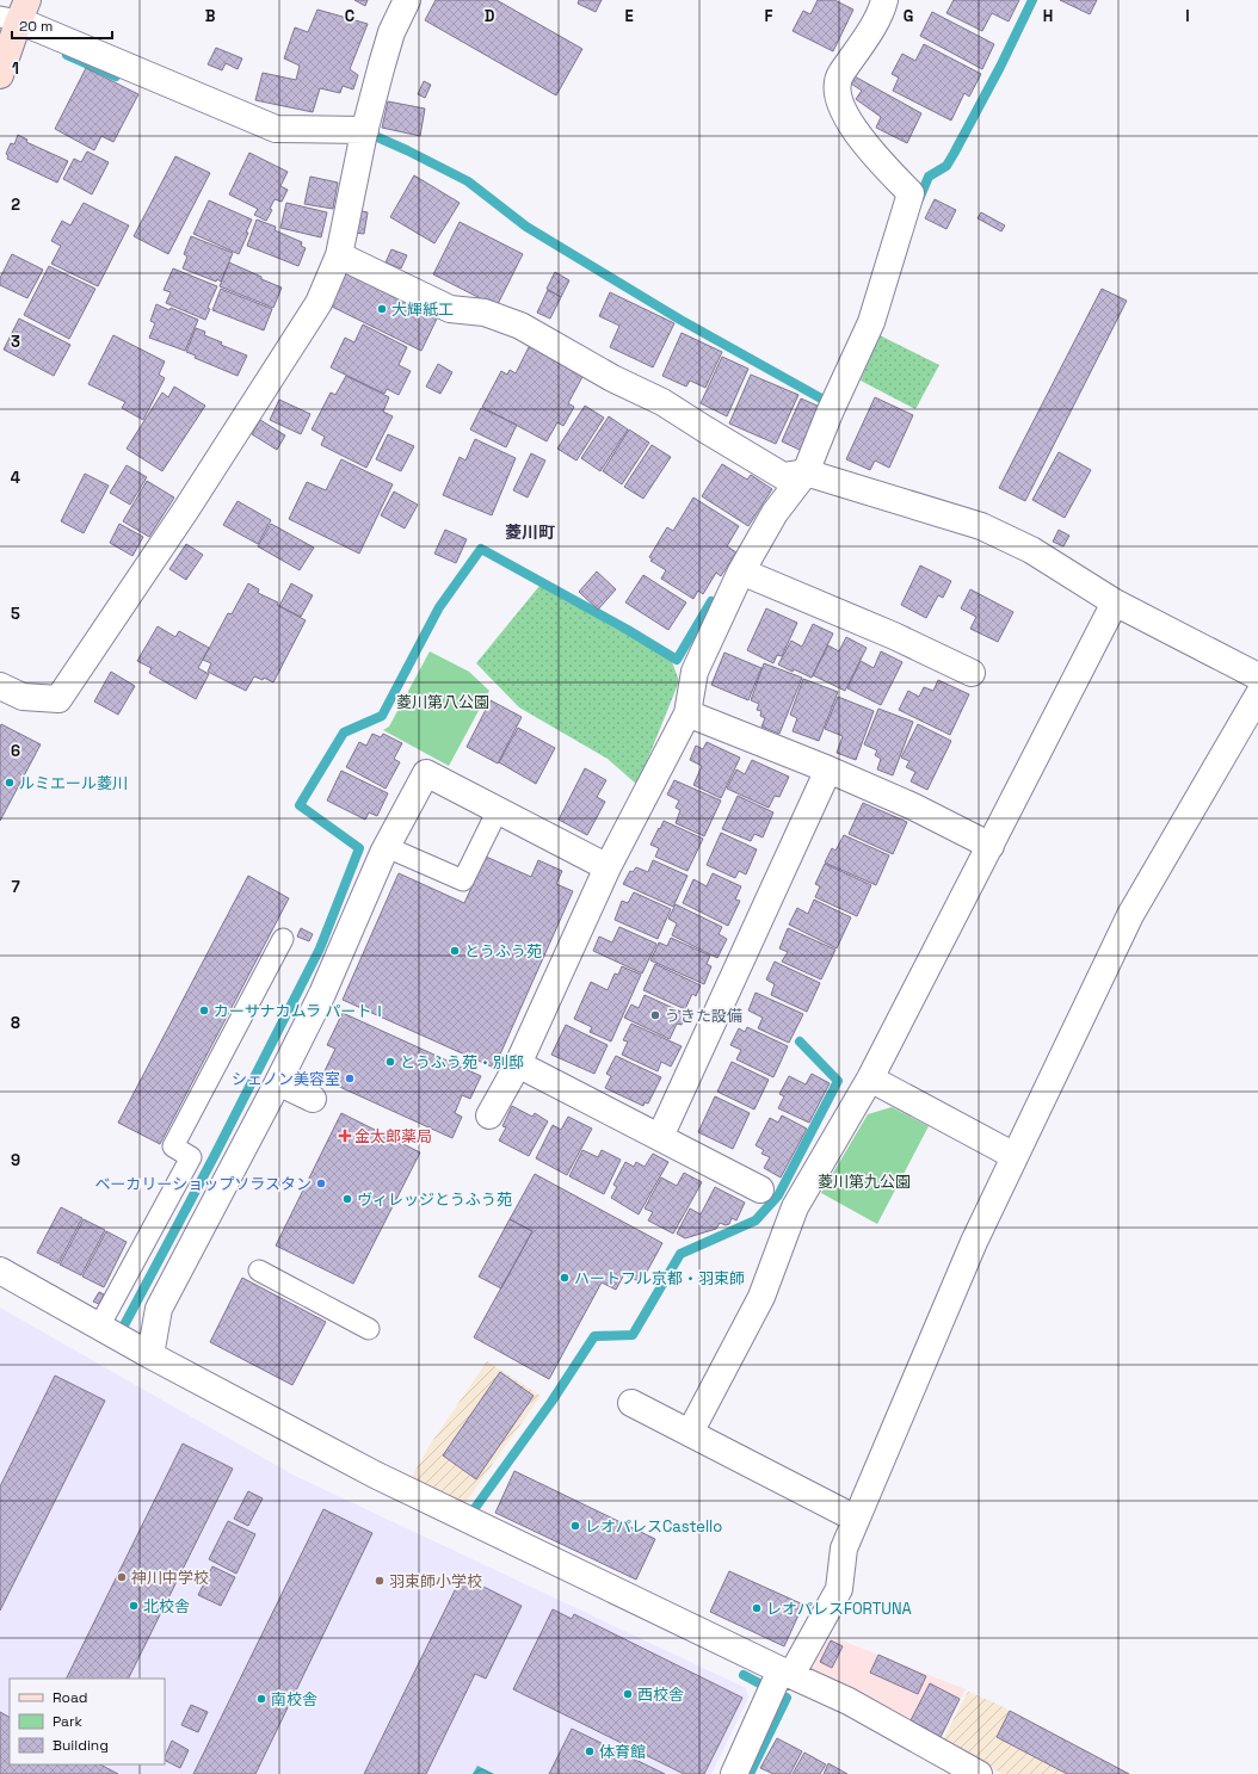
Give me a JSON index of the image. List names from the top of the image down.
{
  "districts": ["菱川町"],
  "parks": ["菱川第八公園", "菱川第九公園"],
  "places": {
    "other": [
      "大輝紙工",
      "ルミエール菱川",
      "とうふう苑",
      "カーサナカムラ パートⅠ",
      "うきた設備",
      "とうふう苑・別邸",
      "シェノン美容室",
      "ベーカリーショップソラスタン",
      "ヴィレッジとうふう苑",
      "ハートフル京都・羽束師",
      "レオパレスCastello",
      "神川中学校",
      "羽束師小学校",
      "北校舎",
      "レオパレスFORTUNA",
      "西校舎",
      "南校舎",
      "体育館"
    ],
    "health": ["金太郎薬局"]
  },
  "legend": ["Road", "Park", "Building"],
  "scale_bar": "20 m",
  "grid": {
    "columns": [
      "B",
      "C",
      "D",
      "E",
      "F",
      "G",
      "H",
      "I"
    ],
    "rows": [
      "1",
      "2",
      "3",
      "4",
      "5",
      "6",
      "7",
      "8",
      "9"
    ]
  }
}
